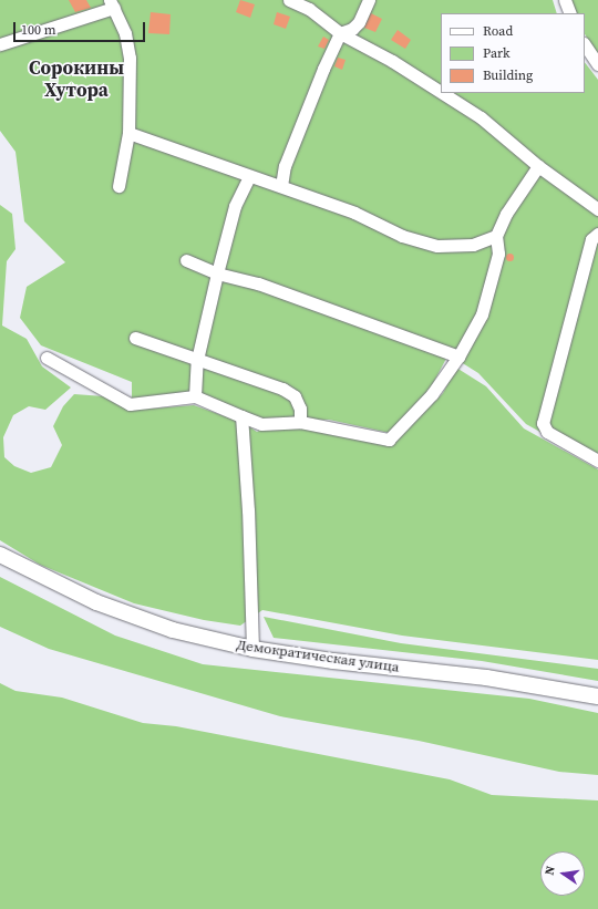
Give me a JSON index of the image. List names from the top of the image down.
{
  "streets": {
    "main road": ["Демократическая улица"]
  },
  "districts": ["Сорокины Хутора"],
  "legend": ["Road", "Park", "Building"],
  "scale_bar": "100 m",
  "north": "left"
}
